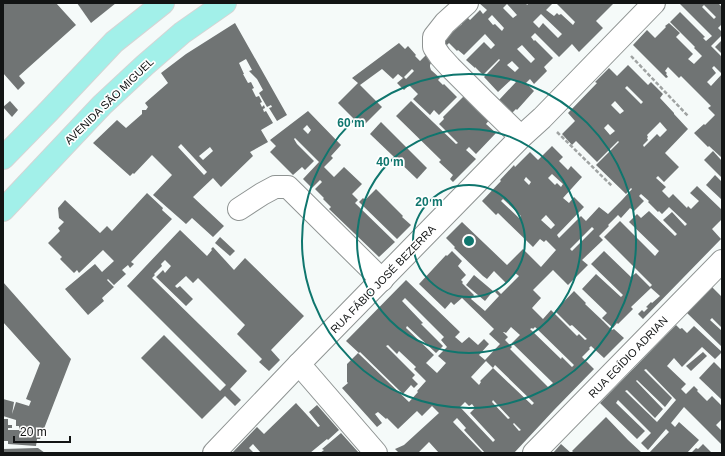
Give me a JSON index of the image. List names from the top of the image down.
{
  "streets": {
    "main road": ["AVENIDA SÃO MIGUEL"],
    "street": ["RUA FÁBIO JOSÉ BEZERRA", "RUA EGÍDIO ADRIAN"]
  },
  "scale_bar": "20 m",
  "rings": ["60 m", "40 m", "20 m"]
}
